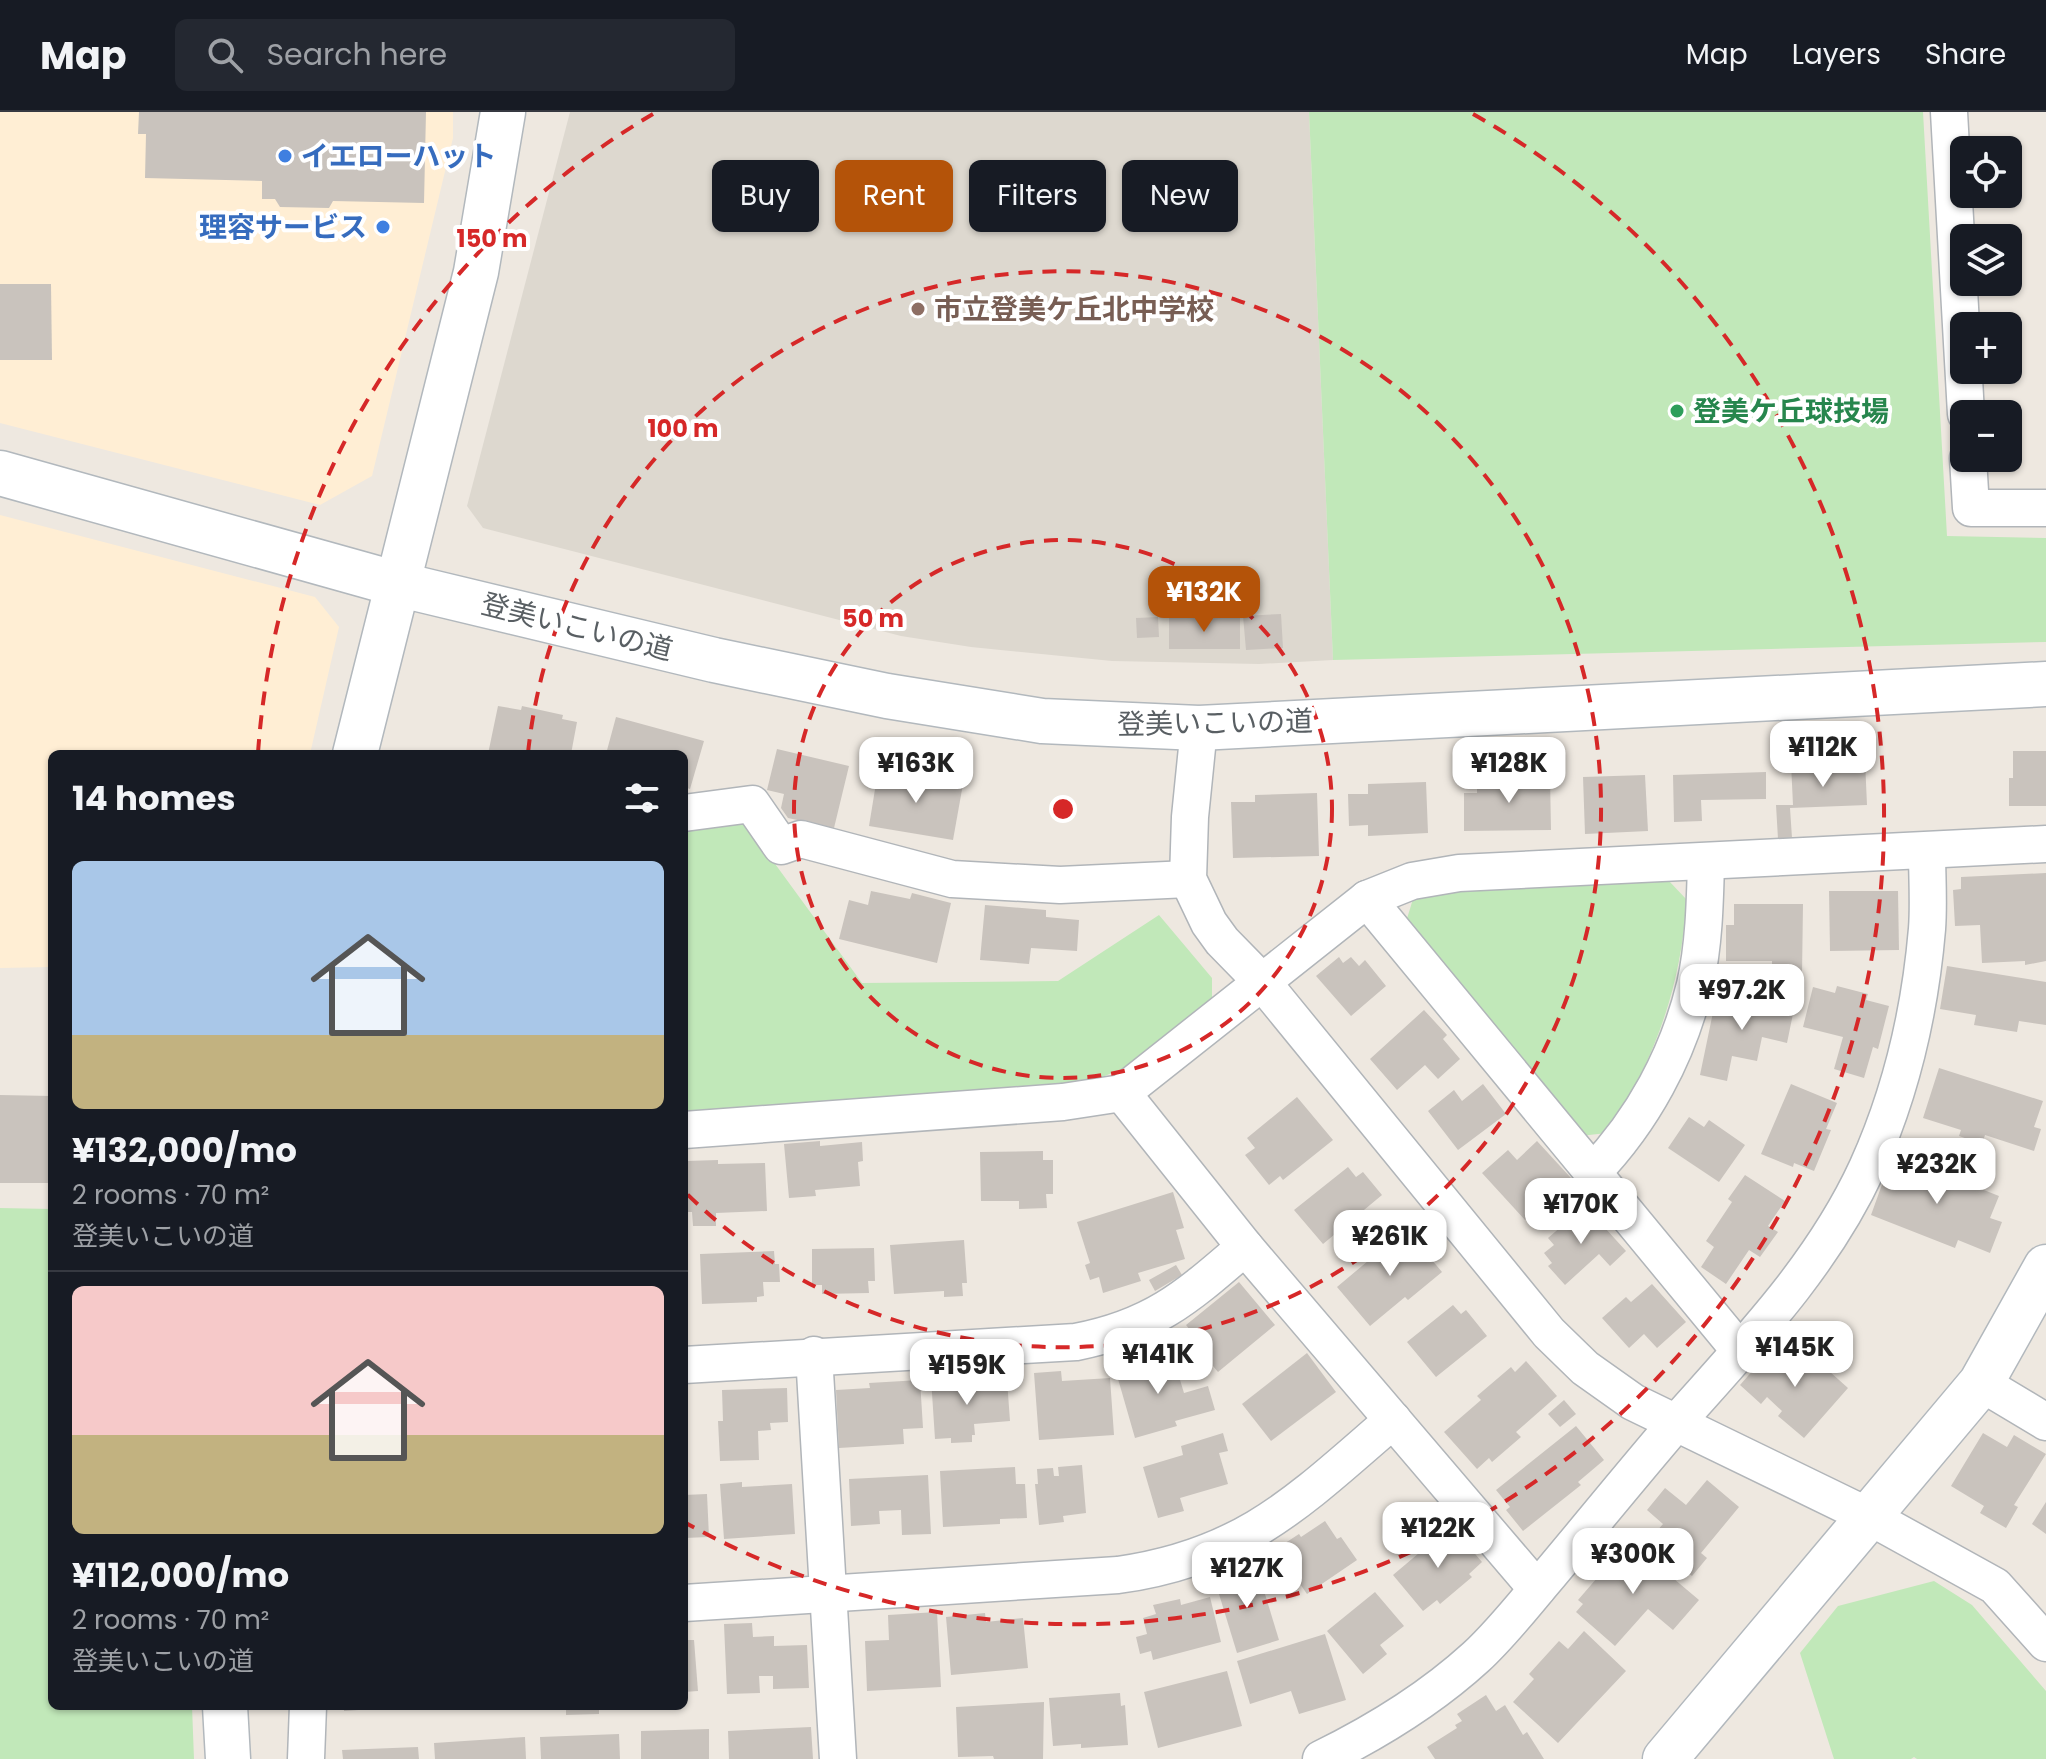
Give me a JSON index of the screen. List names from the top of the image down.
{
  "streets": {
    "street": ["登美いこいの道"]
  },
  "places": [
    "イエローハット",
    "理容サービス",
    "市立登美ケ丘北中学校",
    "登美ケ丘球技場"
  ],
  "page": {
    "header": "Map",
    "search": "Search here",
    "nav": ["Map", "Layers", "Share"],
    "map_buttons": ["+", "−"],
    "chip": [
      "Buy",
      "Rent",
      "Filters",
      "New"
    ],
    "price": [
      "¥132K",
      "¥112K",
      "¥163K",
      "¥128K",
      "¥97.2K",
      "¥232K",
      "¥170K",
      "¥261K",
      "¥145K",
      "¥141K",
      "¥159K",
      "¥122K",
      "¥300K",
      "¥127K"
    ],
    "heading": "14 homes",
    "list": [
      {
        "name": "¥132,000/mo",
        "note": "2 rooms · 70 m² · 登美いこいの道"
      },
      {
        "name": "¥112,000/mo",
        "note": "2 rooms · 70 m² · 登美いこいの道"
      }
    ]
  },
  "rings": ["150 m", "100 m", "50 m"]
}
